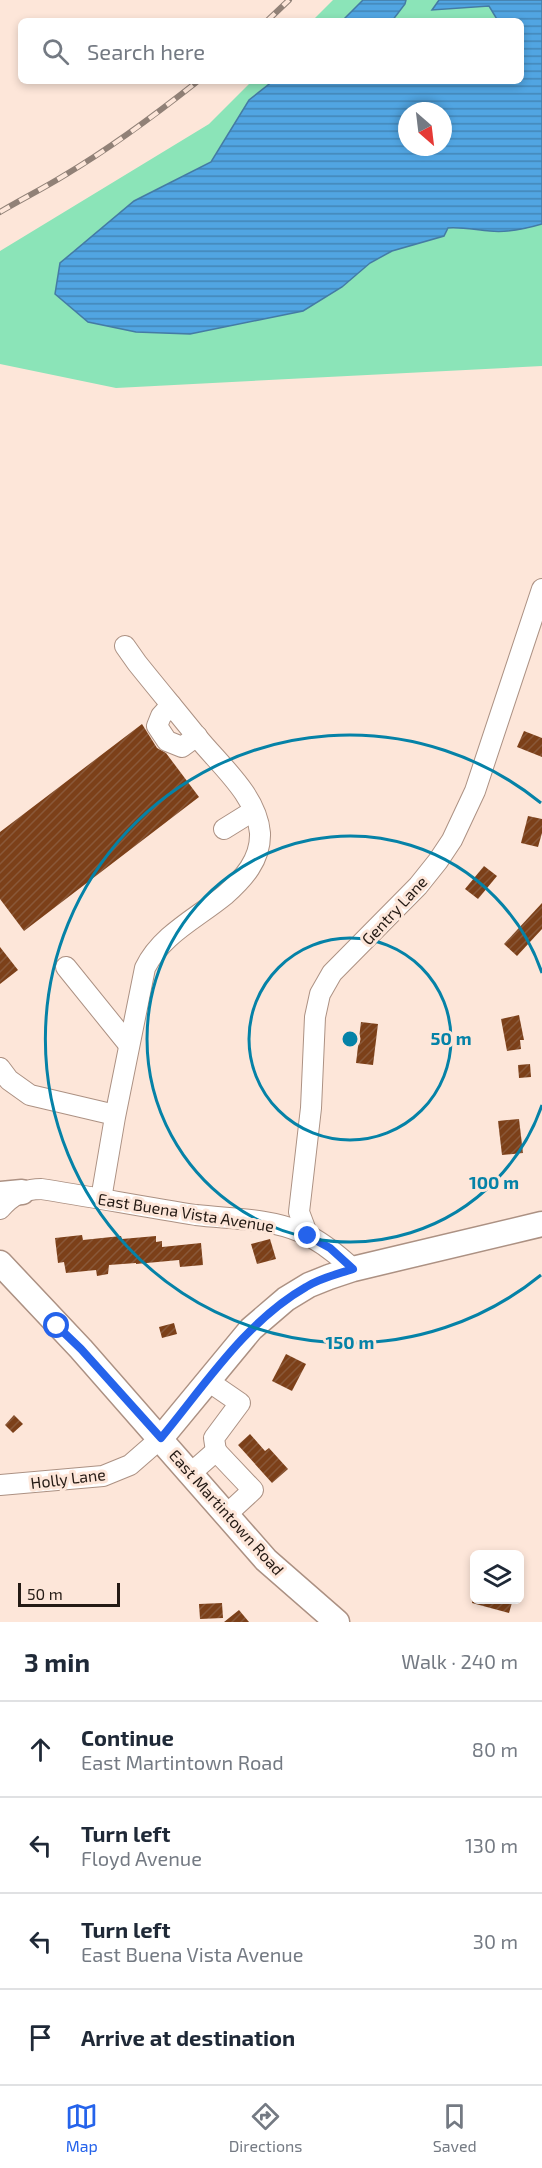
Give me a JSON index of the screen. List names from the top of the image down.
{
  "streets": {
    "main road": ["East Martintown Road"],
    "street": ["Gentry Lane", "East Buena Vista Avenue", "Holly Lane"]
  },
  "crossings": [
    ["Gentry Lane", "East Buena Vista Avenue"],
    ["Holly Lane", "East Martintown Road"]
  ],
  "scale_bar": "50 m",
  "north": "bottom right",
  "page": {
    "search": "Search here",
    "scale": "50 m",
    "heading": ["3 min", "Walk · 240 m"],
    "list": [
      ["Continue", "East Martintown Road", "80 m"],
      ["Turn left", "Floyd Avenue", "130 m"],
      ["Turn left", "East Buena Vista Avenue", "30 m"],
      "Arrive at destination"
    ],
    "nav": ["Map", "Directions", "Saved"]
  },
  "rings": ["50 m", "100 m", "150 m"]
}
